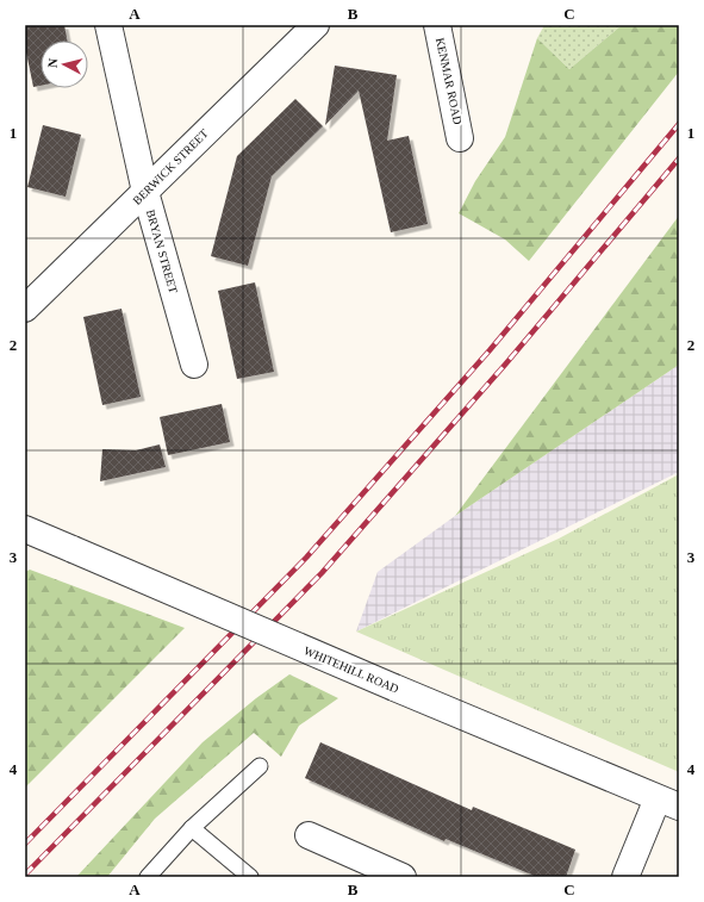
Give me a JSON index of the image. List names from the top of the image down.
{
  "streets": {
    "street": [
      "KENMAR ROAD",
      "BERWICK STREET",
      "BRYAN STREET",
      "WHITEHILL ROAD"
    ]
  },
  "crossings": [
    ["BERWICK STREET", "BRYAN STREET"]
  ],
  "north": "left",
  "grid": {
    "columns": ["A", "B", "C"],
    "rows": [
      "1",
      "2",
      "3",
      "4"
    ]
  }
}
